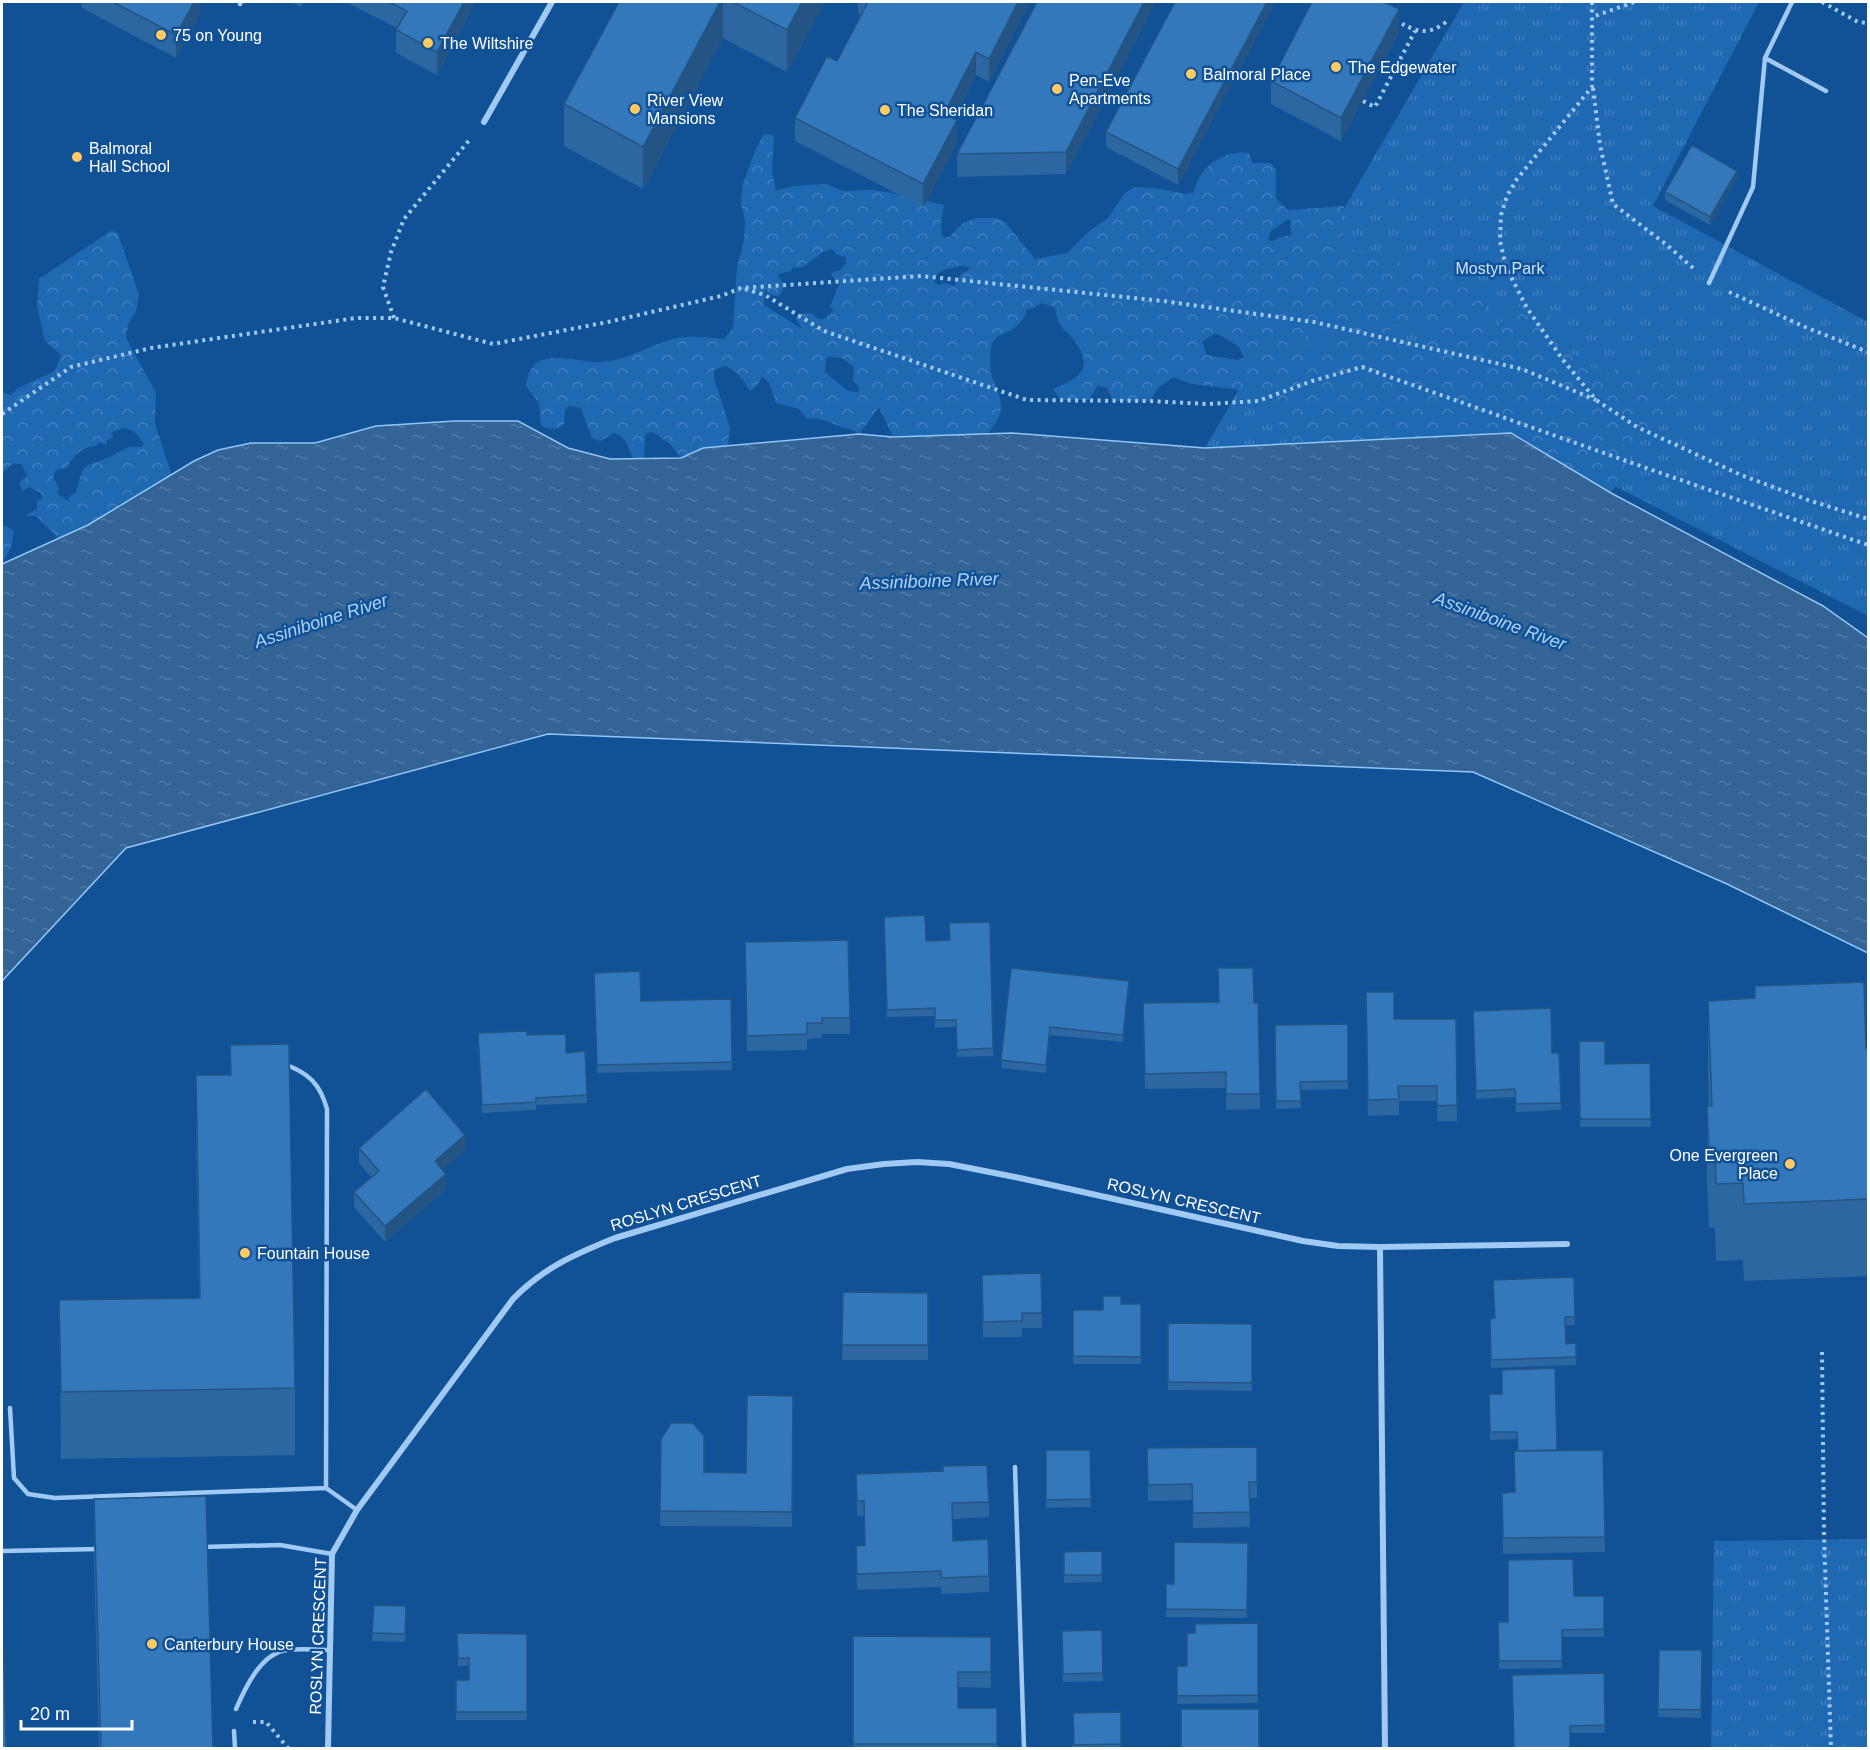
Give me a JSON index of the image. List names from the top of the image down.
{
  "streets": {
    "street": ["ROSLYN CRESCENT"]
  },
  "water": ["Assiniboine River"],
  "parks": ["Mostyn Park"],
  "places": [
    "75 on Young",
    "The Wiltshire",
    "The Edgewater",
    "Balmoral Place",
    "Pen-Eve Apartments",
    "River View Mansions",
    "The Sheridan",
    "Balmoral Hall School",
    "One Evergreen Place",
    "Fountain House",
    "Canterbury House"
  ],
  "scale_bar": "20 m"
}
